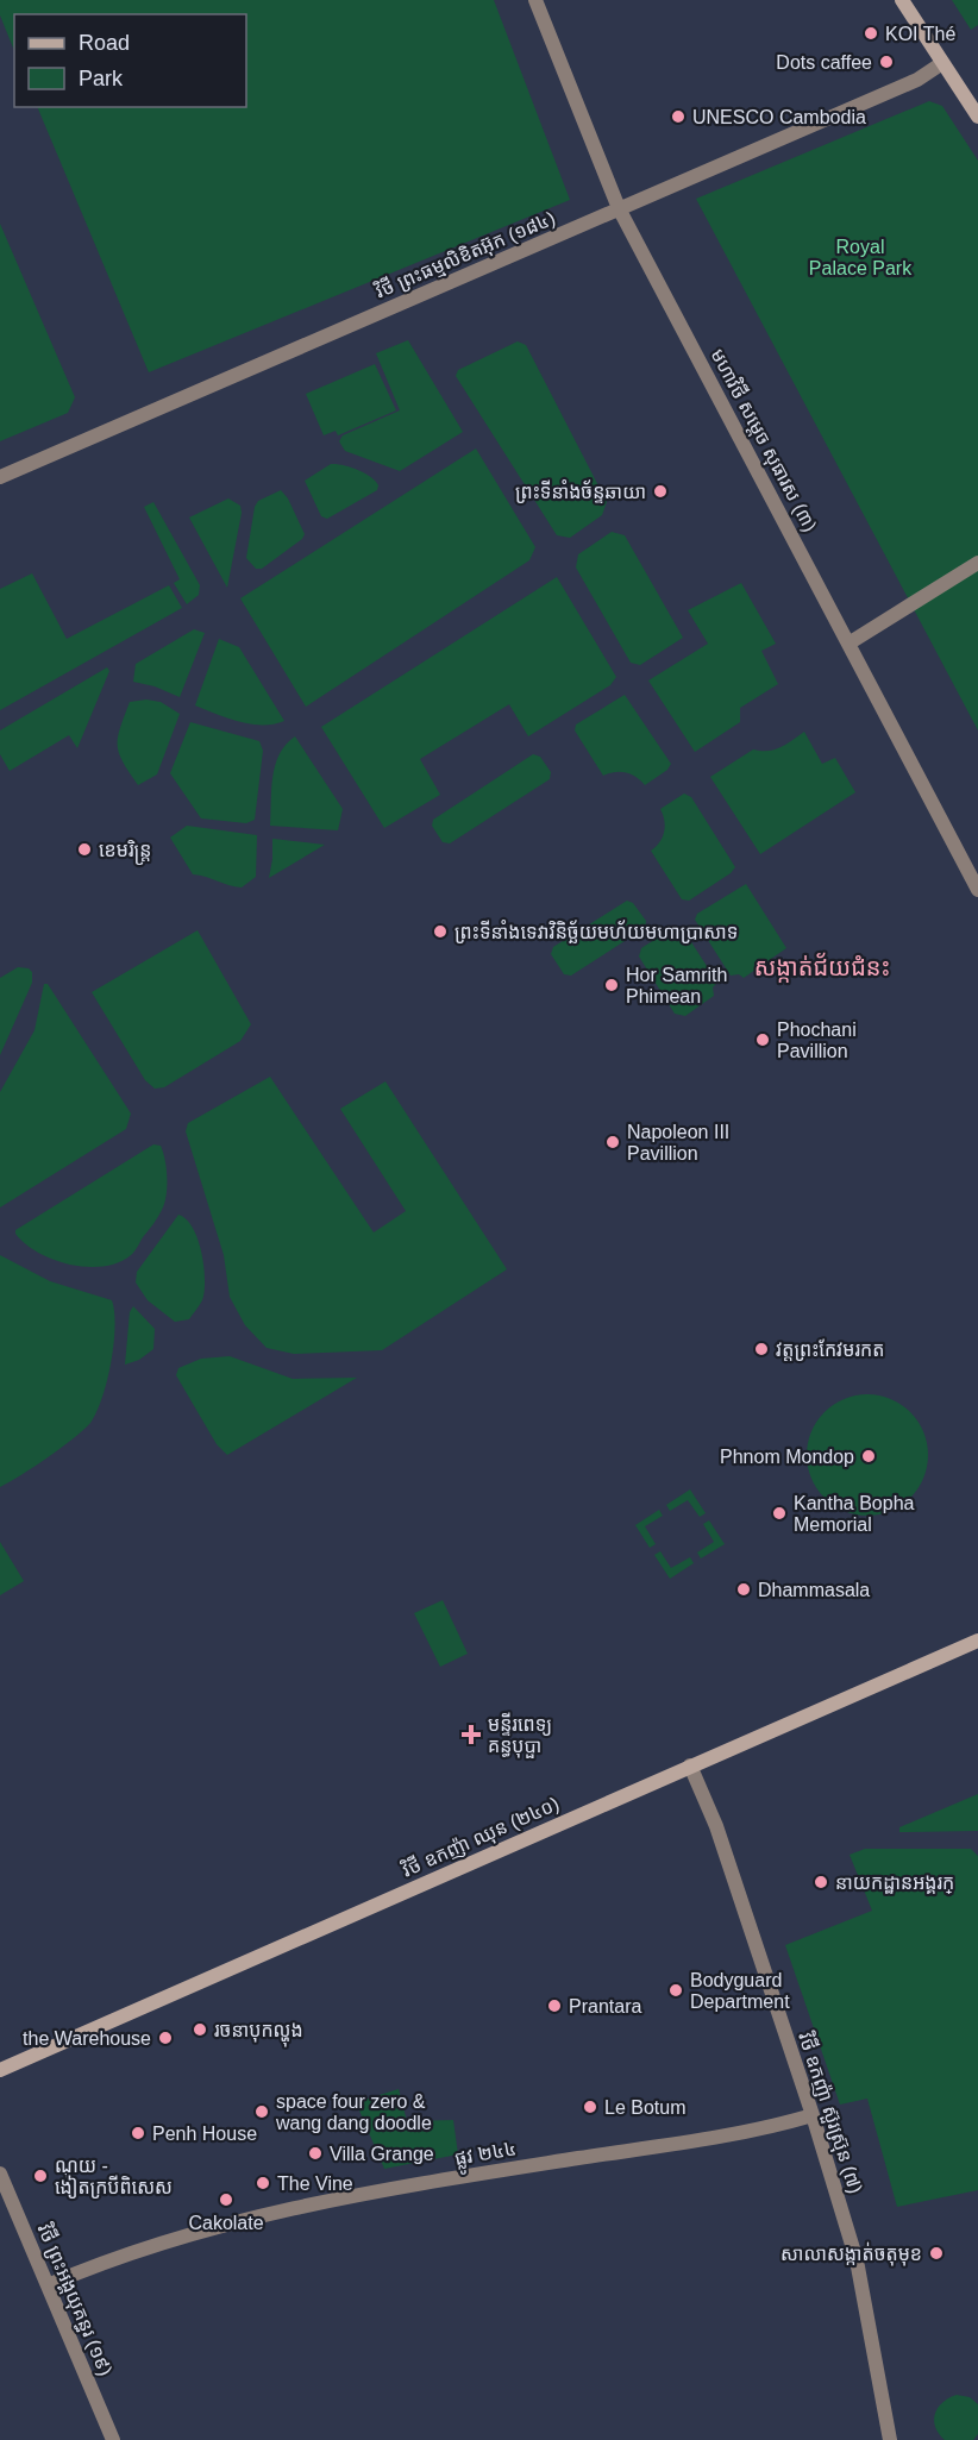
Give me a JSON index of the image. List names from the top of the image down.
{
  "streets": {
    "street": [
      "វិថី ព្រះធម្មលិខិតអ៊ុក (១៨៤)",
      "មហាវិថី សម្តេច សុធារស (៣)",
      "វិថី ឧកញ៉ា ឈុន (២៤០)",
      "វិថី ឧកញ៉ា ស៊ួរស៊្រុន (៧)",
      "ផ្លូវ ២៤៤",
      "វិថី ព្រះអង្គយុគន្ធរ (១៩)"
    ]
  },
  "crossings": [
    ["វិថី ព្រះធម្មលិខិតអ៊ុក (១៨៤)", "មហាវិថី សម្តេច សុធារស (៣)"],
    ["វិថី ឧកញ៉ា ឈុន (២៤០)", "វិថី ឧកញ៉ា ស៊ួរស៊្រុន (៧)"],
    ["វិថី ឧកញ៉ា ស៊ួរស៊្រុន (៧)", "ផ្លូវ ២៤៤"],
    ["ផ្លូវ ២៤៤", "វិថី ព្រះអង្គយុគន្ធរ (១៩)"]
  ],
  "districts": ["សង្កាត់ជ័យជំនះ"],
  "parks": ["Royal Palace Park"],
  "places": {
    "other": [
      "KOI Thé",
      "Dots caffee",
      "UNESCO Cambodia",
      "ព្រះទីនាំងច័ន្ទឆាយា",
      "ខេមរិន្រ្ត",
      "ព្រះទីនាំងទេវាវិនិច្ឆ័យមហ័យមហាប្រាសាទ",
      "Hor Samrith Phimean",
      "Phochani Pavillion",
      "Napoleon III Pavillion",
      "វត្តព្រះកែវមរកត",
      "Phnom Mondop",
      "Kantha Bopha Memorial",
      "Dhammasala",
      "នាយកដ្ឋានអង្គរក្",
      "Bodyguard Department",
      "Prantara",
      "រចនាបុកល្ហុង",
      "the Warehouse",
      "Le Botum",
      "space four zero & wang dang doodle",
      "Penh House",
      "Villa Grange",
      "ណុយ - ងៀតក្របីពិសេស",
      "The Vine",
      "Cakolate",
      "សាលាសង្កាត់ចតុមុខ"
    ],
    "health": ["មន្ទីរពេទ្យ គន្ធបុប្ផា"]
  },
  "legend": ["Road", "Park"]
}
